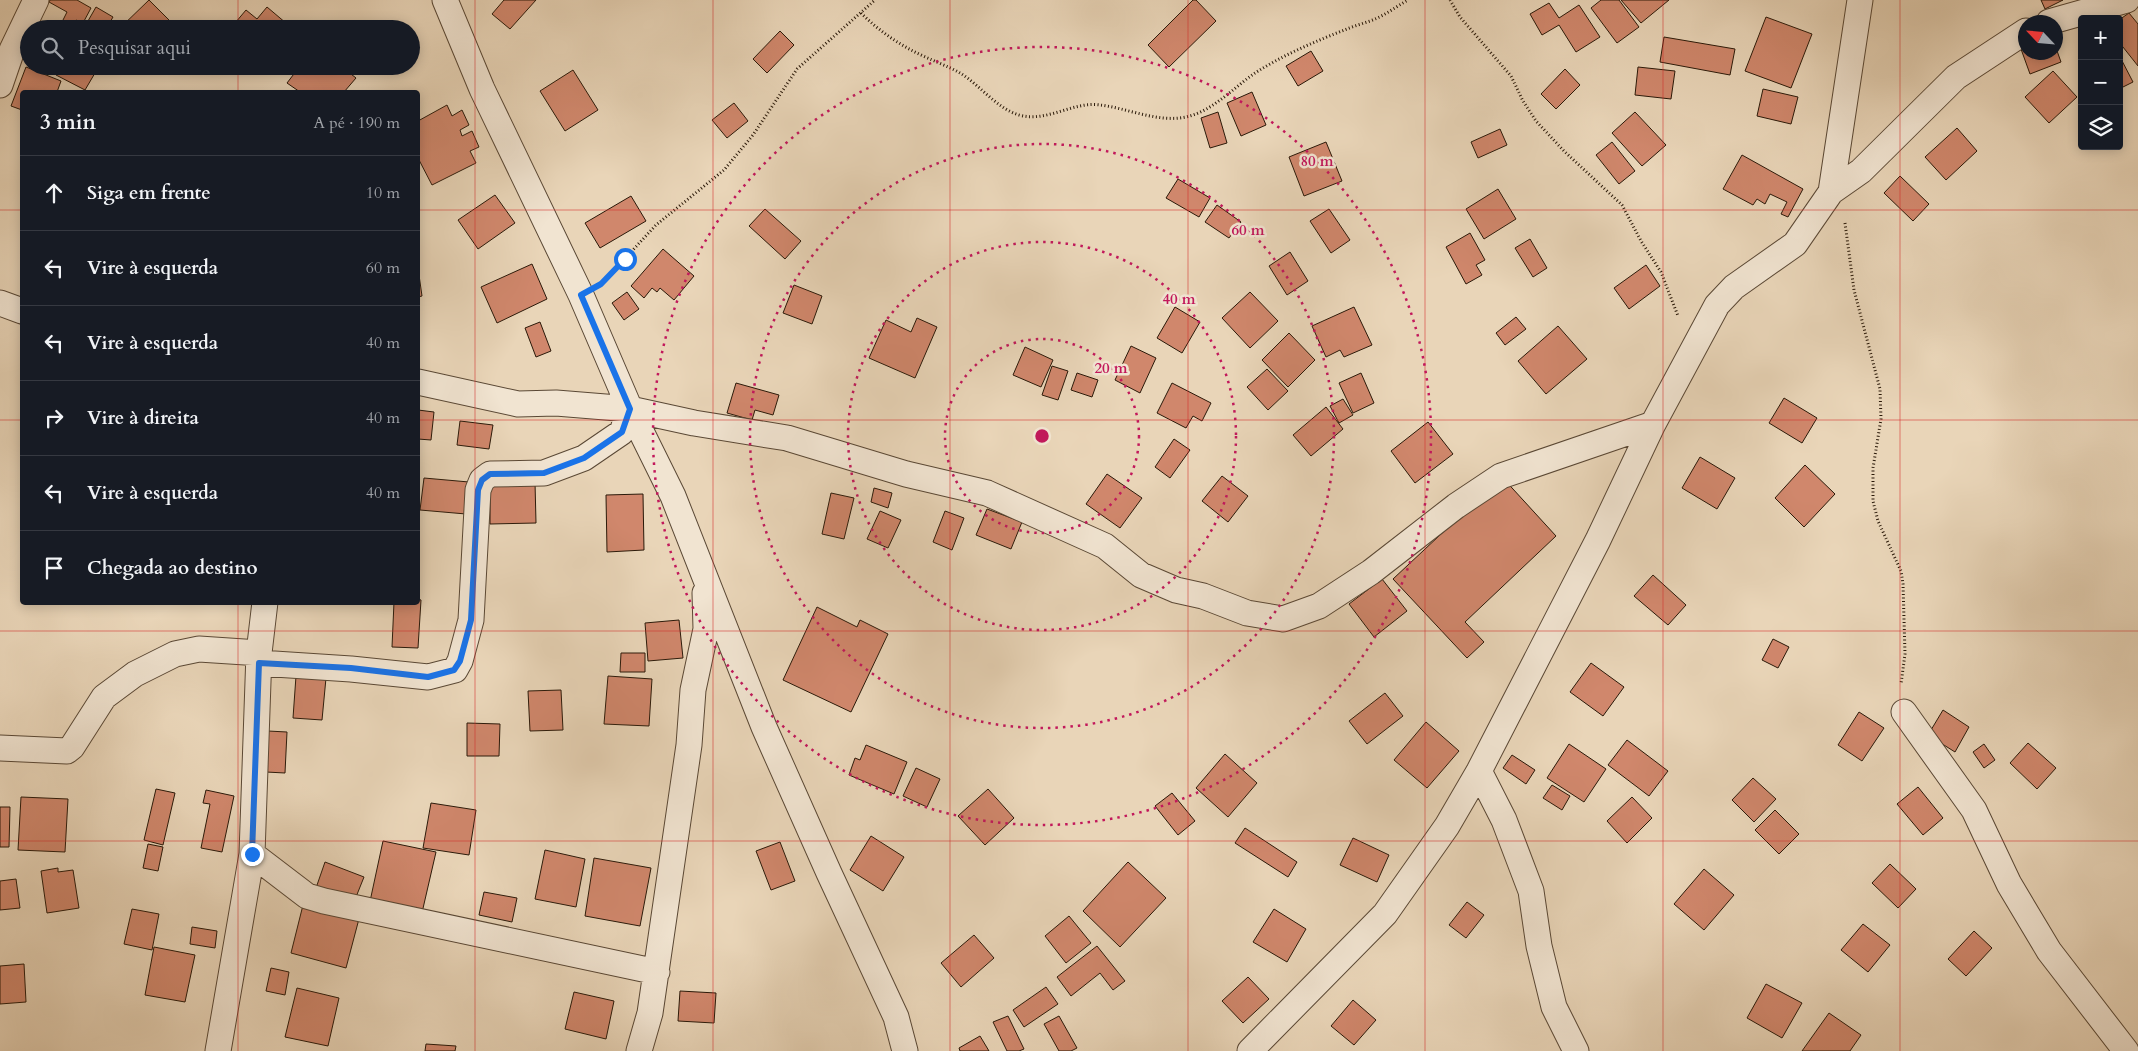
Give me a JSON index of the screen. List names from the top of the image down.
{
  "north": "top left",
  "page": {
    "map_buttons": ["+", "−"],
    "search": "Pesquisar aqui",
    "heading": ["3 min", "A pé · 190 m"],
    "list": [
      ["Siga em frente", "10 m"],
      ["Vire à esquerda", "60 m"],
      ["Vire à esquerda", "40 m"],
      ["Vire à direita", "40 m"],
      ["Vire à esquerda", "40 m"],
      "Chegada ao destino"
    ]
  },
  "rings": [
    "80 m",
    "60 m",
    "40 m",
    "20 m"
  ]
}
